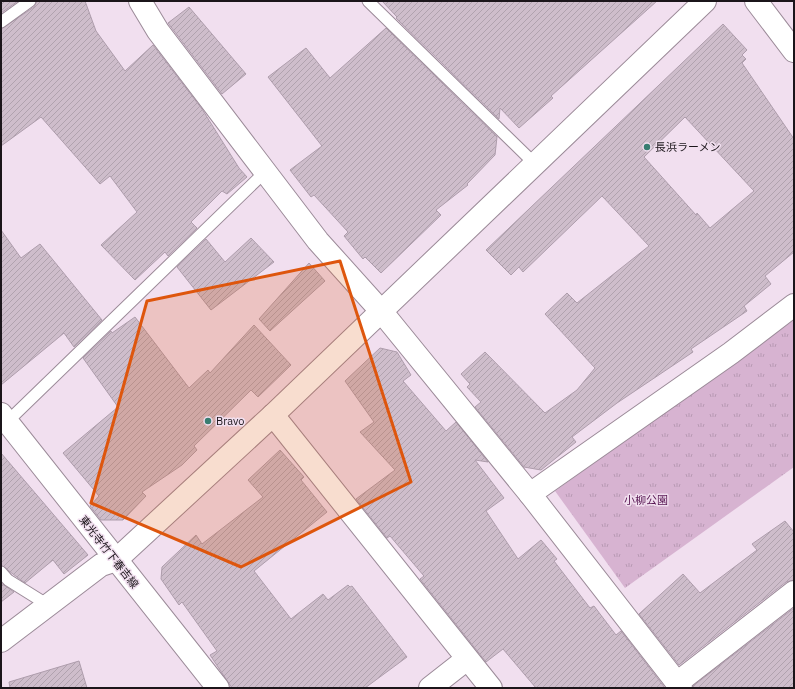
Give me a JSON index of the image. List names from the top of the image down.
{
  "streets": {
    "street": ["東光寺竹下春吉線"]
  },
  "parks": ["小柳公園"],
  "places": ["長浜ラーメン", "Bravo"]
}
